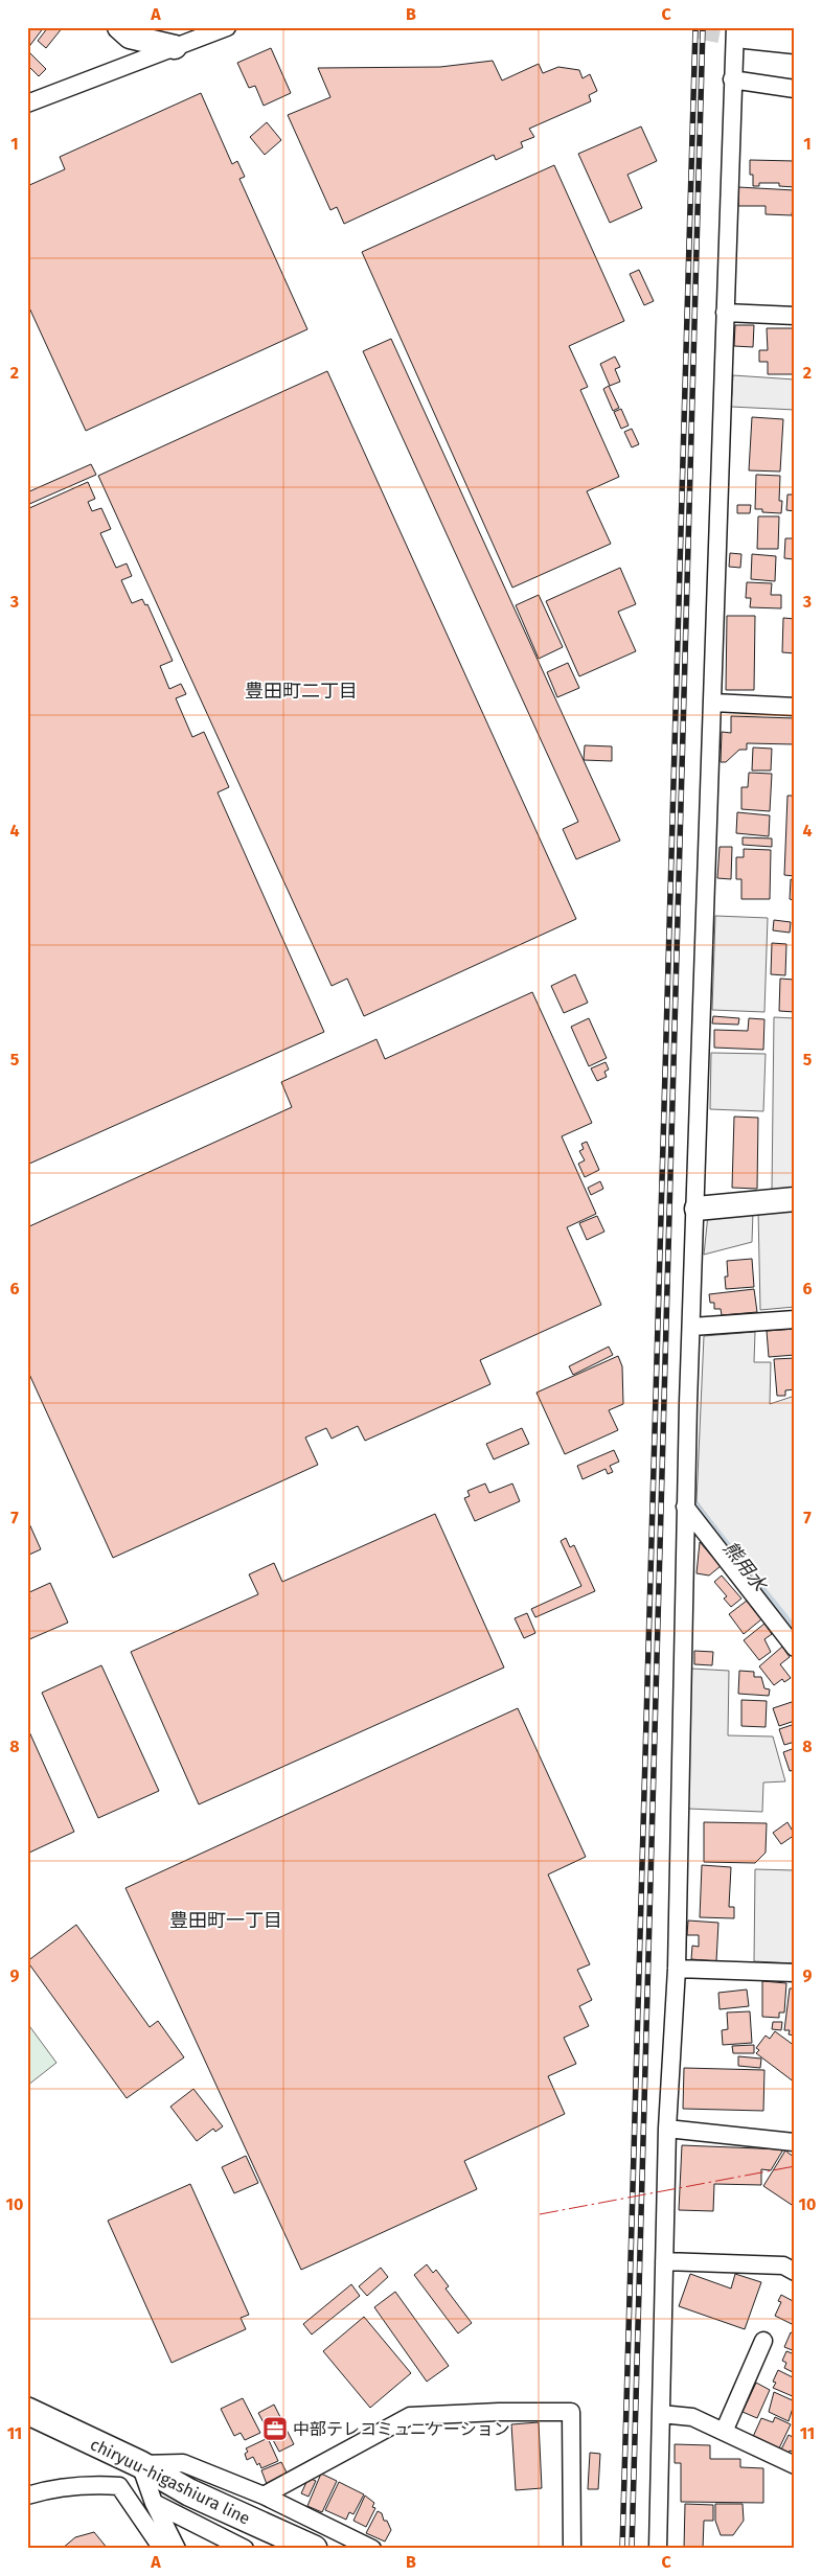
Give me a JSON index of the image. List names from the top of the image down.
{
  "streets": {
    "main road": ["chiryuu-higashiura line"]
  },
  "districts": ["豊田町二丁目", "豊田町一丁目"],
  "water": ["熊用水"],
  "places": {
    "office": ["中部テレコミュニケーション"]
  },
  "grid": {
    "columns": ["A", "B", "C"],
    "rows": [
      "1",
      "2",
      "3",
      "4",
      "5",
      "6",
      "7",
      "8",
      "9",
      "10",
      "11"
    ]
  }
}
